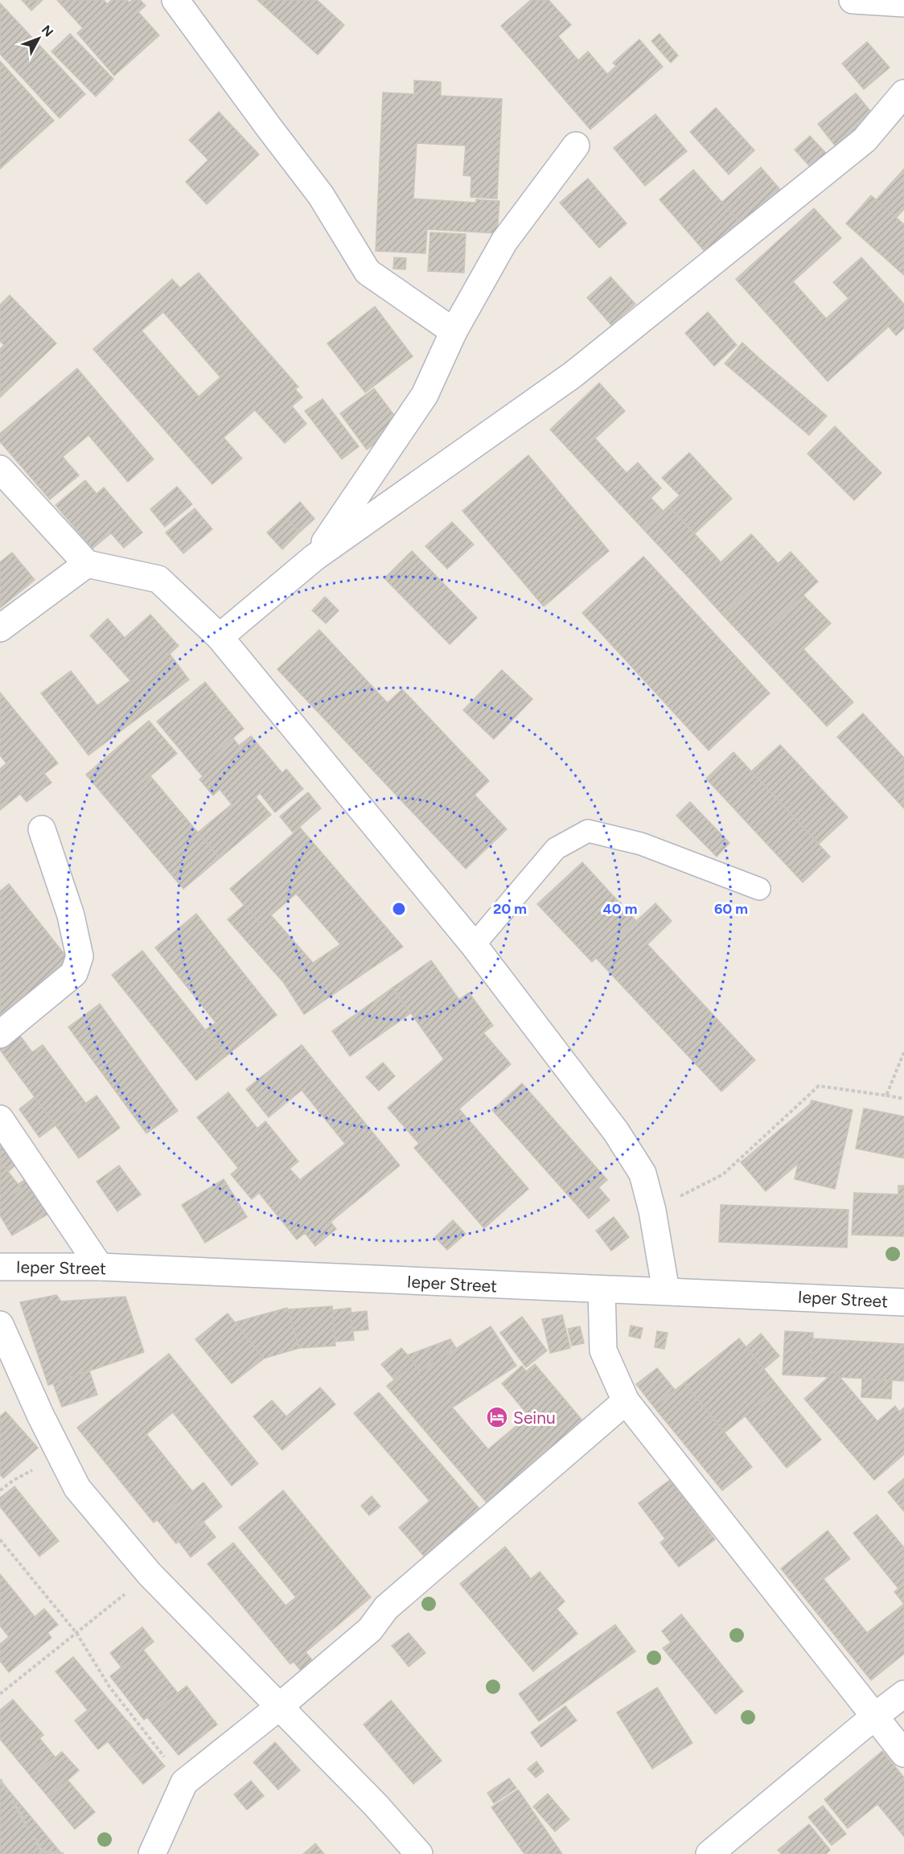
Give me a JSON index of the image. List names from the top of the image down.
{
  "streets": {
    "street": ["Ieper Street"]
  },
  "places": {
    "hotel": ["Seinu"]
  },
  "north": "top right",
  "rings": ["20 m", "40 m", "60 m"]
}
